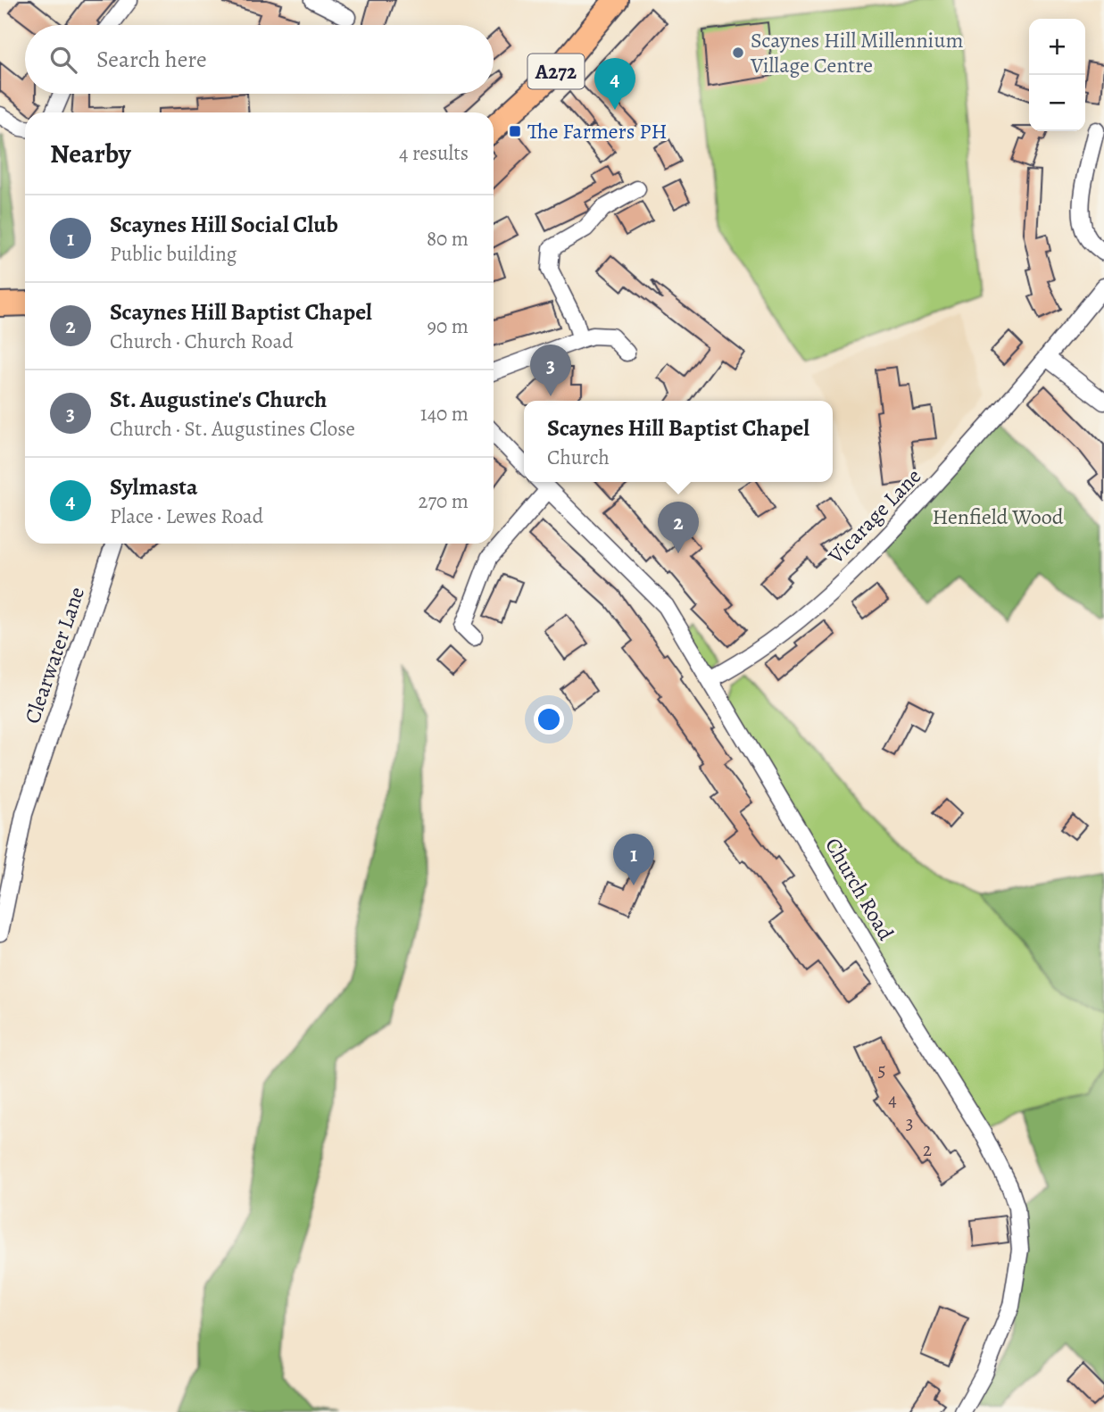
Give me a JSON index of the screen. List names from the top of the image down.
{
  "streets": {
    "highway": ["A272"],
    "street": ["Vicarage Lane", "Clearwater Lane", "Church Road"]
  },
  "crossings": [
    ["Vicarage Lane", "Church Road"]
  ],
  "parks": ["Henfield Wood"],
  "places": {
    "other": ["Scaynes Hill Millennium Village Centre"],
    "transit": ["The Farmers PH"]
  },
  "house_numbers": [
    "5",
    "4",
    "3",
    "2"
  ],
  "page": {
    "map_buttons": ["+", "−"],
    "search": "Search here",
    "pins": [
      "4",
      "3",
      "2",
      "1"
    ],
    "heading": ["Nearby", "4 results"],
    "list": [
      {
        "mark": "1",
        "name": "Scaynes Hill Social Club",
        "note": "Public building",
        "value": "80 m"
      },
      {
        "mark": "2",
        "name": "Scaynes Hill Baptist Chapel",
        "note": "Church · Church Road",
        "value": "90 m"
      },
      {
        "mark": "3",
        "name": "St. Augustine's Church",
        "note": "Church · St. Augustines Close",
        "value": "140 m"
      },
      {
        "mark": "4",
        "name": "Sylmasta",
        "note": "Place · Lewes Road",
        "value": "270 m"
      }
    ],
    "popup": ["Scaynes Hill Baptist Chapel", "Church"]
  }
}
